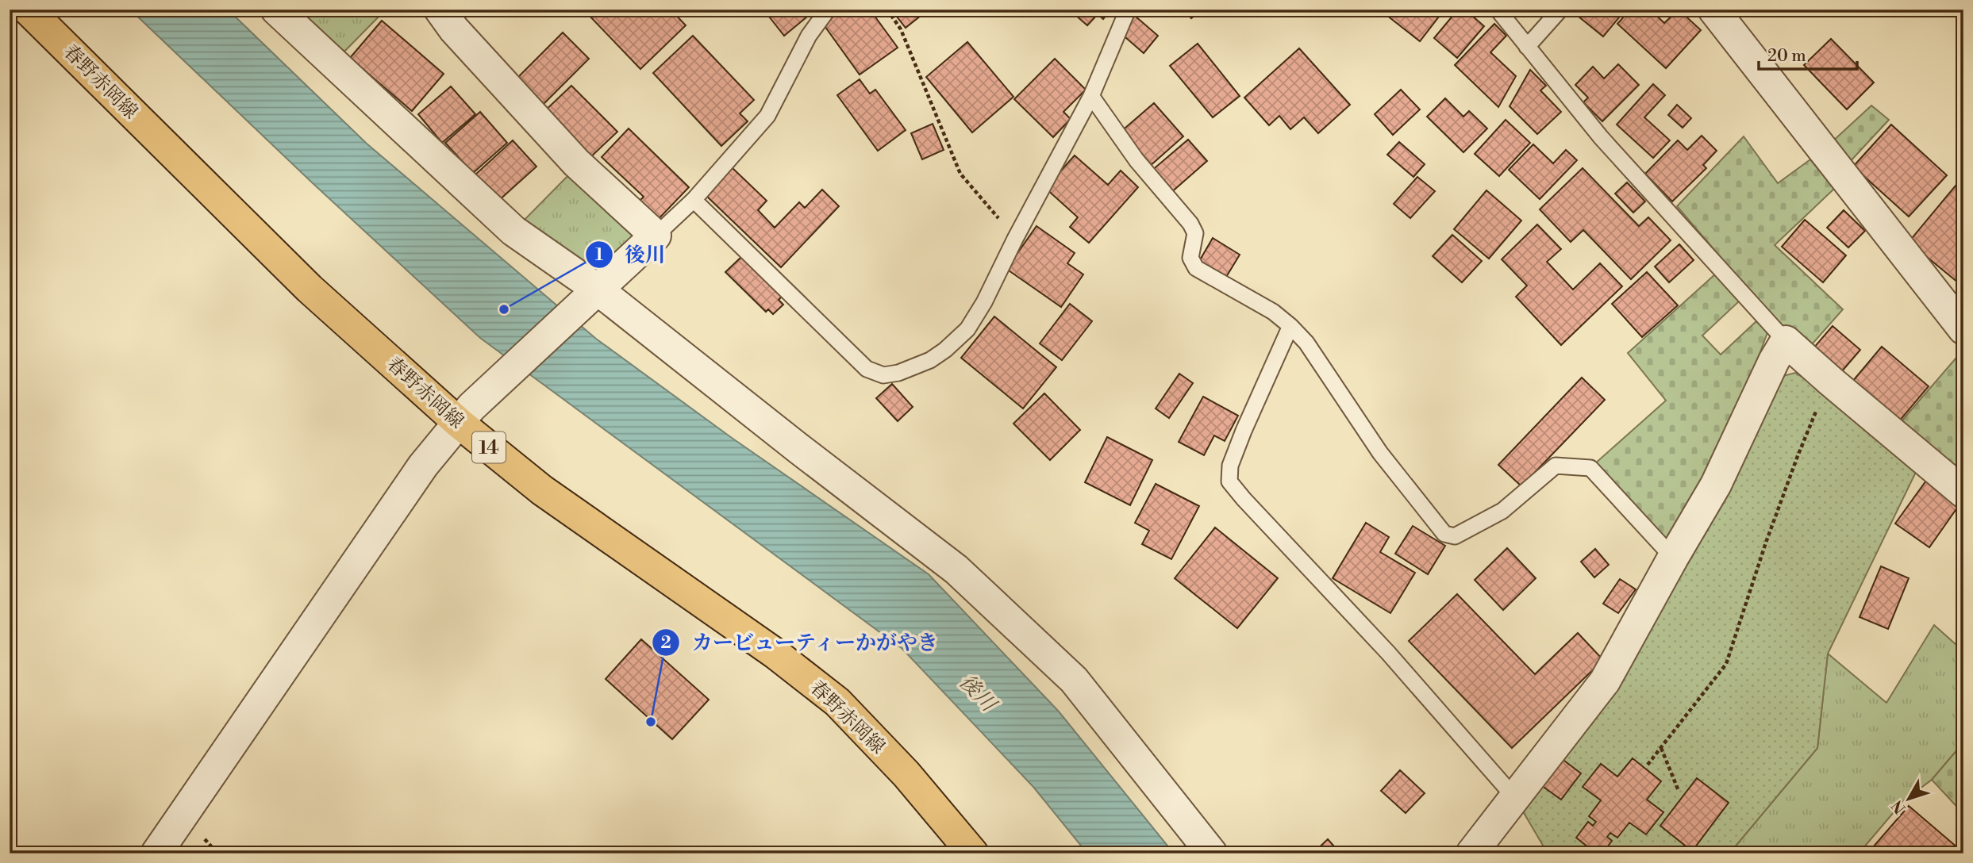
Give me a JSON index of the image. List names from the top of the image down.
{
  "streets": {
    "main road": ["春野赤岡線", "14"]
  },
  "water": ["後川"],
  "places": ["後川", "カービューティーかがやき"],
  "scale_bar": "20 m",
  "north": "bottom left"
}
